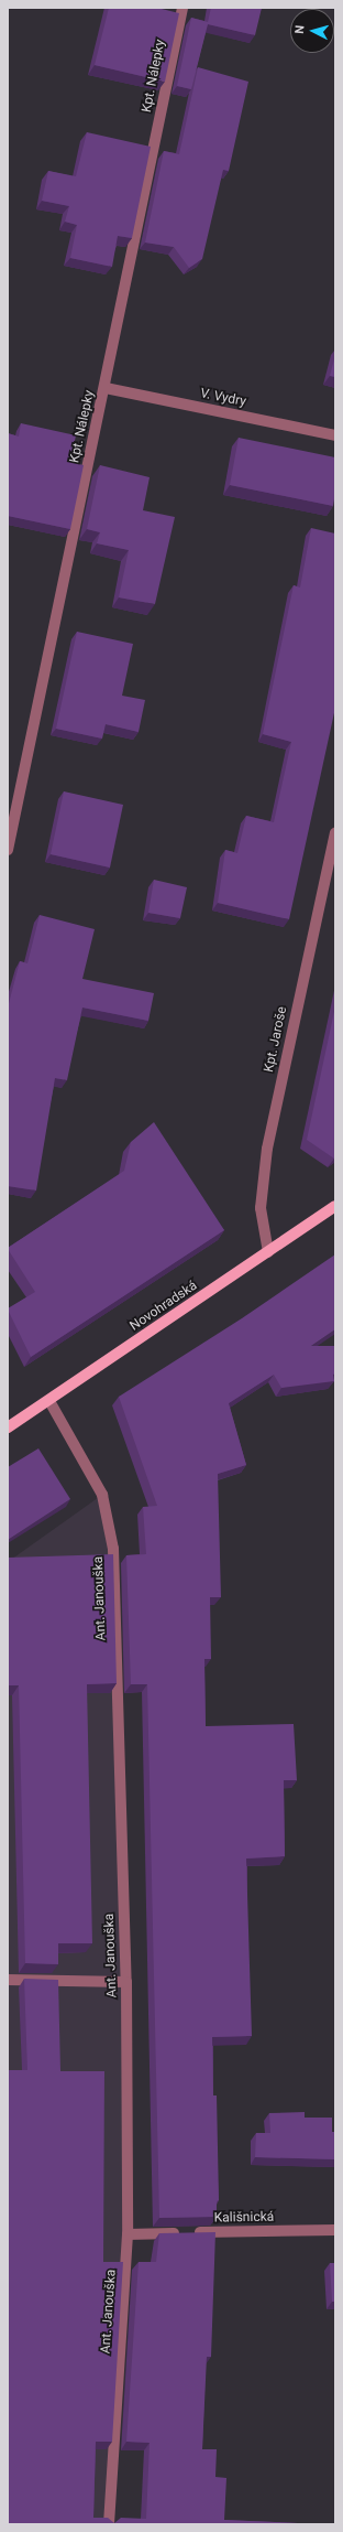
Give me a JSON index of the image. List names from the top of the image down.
{
  "streets": {
    "main road": ["Novohradská"],
    "street": [
      "Kpt. Nálepky",
      "V. Vydry",
      "Kpt. Jaroše",
      "Ant. Janouška",
      "Kališnická"
    ]
  },
  "crossings": [
    ["Kpt. Nálepky", "V. Vydry"],
    ["Kpt. Jaroše", "Novohradská"],
    ["Novohradská", "Ant. Janouška"],
    ["Ant. Janouška", "Kališnická"]
  ],
  "north": "left"
}
